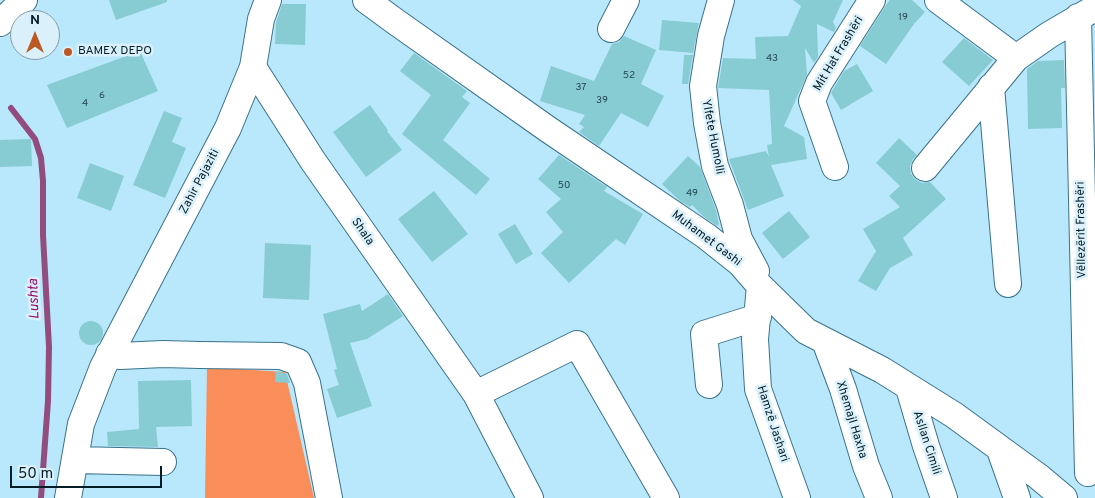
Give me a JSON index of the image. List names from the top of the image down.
{
  "streets": {
    "street": [
      "Mit Hat Frashëri",
      "Ylfete Humolli",
      "Zahir Pajaziti",
      "Vëllezërit Frashëri",
      "Shala",
      "Muhamet Gashi",
      "Xhemajl Haxha",
      "Hamzë Jashari",
      "Asllan Cimili"
    ]
  },
  "crossings": [
    ["Ylfete Humolli", "Muhamet Gashi"],
    ["Ylfete Humolli", "Hamzë Jashari"],
    ["Zahir Pajaziti", "Shala"],
    ["Muhamet Gashi", "Xhemajl Haxha"],
    ["Muhamet Gashi", "Hamzë Jashari"],
    ["Muhamet Gashi", "Asllan Cimili"]
  ],
  "water": ["Lushta"],
  "places": ["BAMEX DEPO"],
  "house_numbers": [
    "19",
    "43",
    "52",
    "37",
    "6",
    "39",
    "4",
    "50",
    "49"
  ],
  "scale_bar": "50 m",
  "north": "top"
}
